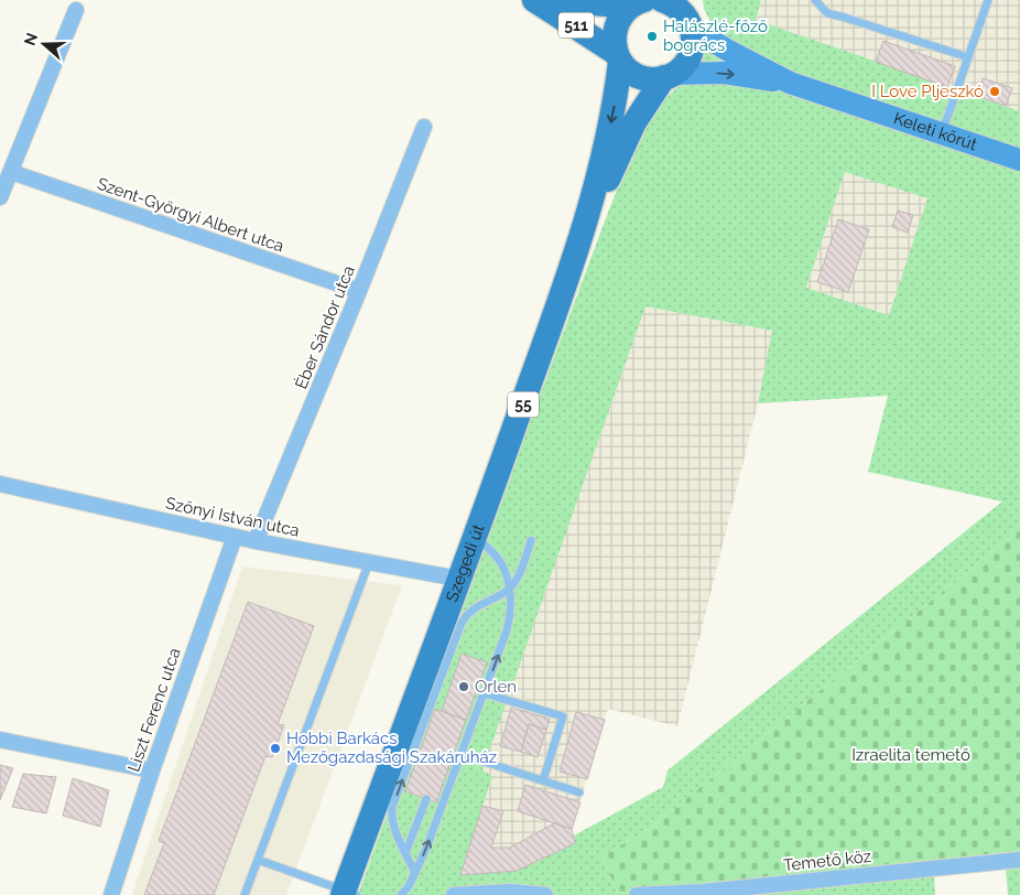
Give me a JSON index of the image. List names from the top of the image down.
{
  "streets": {
    "main road": [
      "511",
      "Keleti körút",
      "55",
      "Szegedi út"
    ],
    "street": [
      "Szent-Györgyi Albert utca",
      "Éber Sándor utca",
      "Szőnyi István utca",
      "Liszt Ferenc utca",
      "Temető köz"
    ]
  },
  "crossings": [
    ["511", "55"],
    ["Szent-Györgyi Albert utca", "Éber Sándor utca"],
    ["Éber Sándor utca", "Szőnyi István utca"],
    ["55", "Szegedi út"],
    ["Szőnyi István utca", "Szegedi út"],
    ["Szőnyi István utca", "Liszt Ferenc utca"]
  ],
  "parks": ["Izraelita temető"],
  "places": [
    "Halászlé-főző bogrács",
    "I Love Pljeszkó",
    "Orlen",
    "Hobbi Barkács Mezőgazdasági Szakáruház"
  ],
  "north": "left"
}
